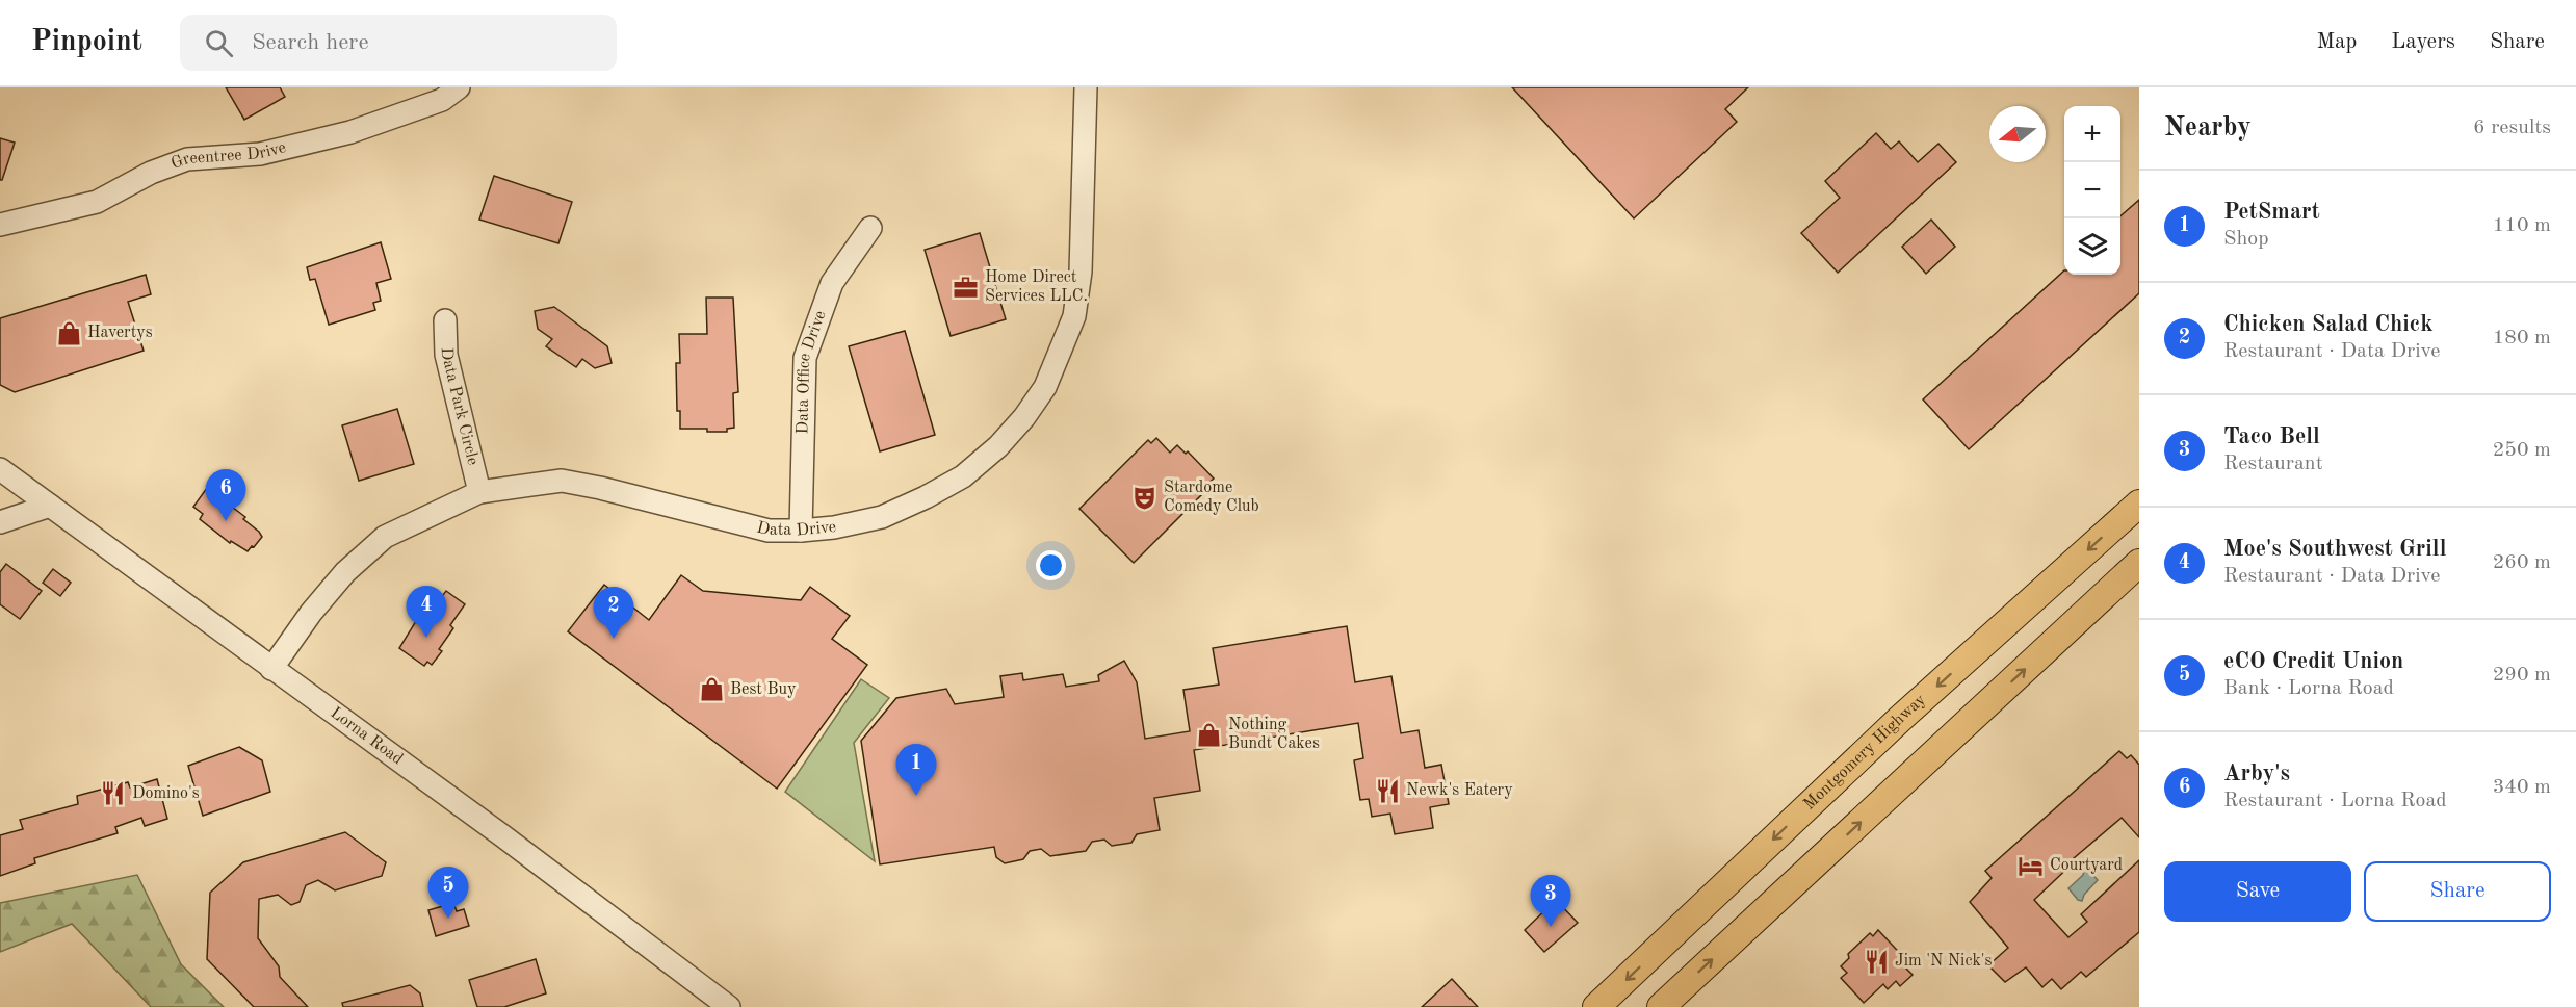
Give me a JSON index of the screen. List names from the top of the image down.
{
  "streets": {
    "main road": ["Montgomery Highway"],
    "street": [
      "Greentree Drive",
      "Data Office Drive",
      "Data Park Circle",
      "Data Drive",
      "Lorna Road"
    ]
  },
  "crossings": [
    ["Data Office Drive", "Data Drive"],
    ["Data Park Circle", "Data Drive"],
    ["Data Drive", "Lorna Road"]
  ],
  "places": {
    "office": ["Home Direct Services LLC."],
    "shop": ["Havertys", "Best Buy", "Nothing Bundt Cakes"],
    "theatre": ["Stardome Comedy Club"],
    "restaurant": ["Newk's Eatery", "Domino's", "Jim 'N Nick's"],
    "hotel": ["Courtyard"]
  },
  "north": "left",
  "page": {
    "header": "Pinpoint",
    "search": "Search here",
    "nav": ["Map", "Layers", "Share"],
    "heading": ["Nearby", "6 results"],
    "map_buttons": ["+", "−"],
    "list": [
      {
        "mark": "1",
        "name": "PetSmart",
        "note": "Shop",
        "value": "110 m"
      },
      {
        "mark": "2",
        "name": "Chicken Salad Chick",
        "note": "Restaurant · Data Drive",
        "value": "180 m"
      },
      {
        "mark": "3",
        "name": "Taco Bell",
        "note": "Restaurant",
        "value": "250 m"
      },
      {
        "mark": "4",
        "name": "Moe's Southwest Grill",
        "note": "Restaurant · Data Drive",
        "value": "260 m"
      },
      {
        "mark": "5",
        "name": "eCO Credit Union",
        "note": "Bank · Lorna Road",
        "value": "290 m"
      },
      {
        "mark": "6",
        "name": "Arby's",
        "note": "Restaurant · Lorna Road",
        "value": "340 m"
      }
    ],
    "pins": [
      "6",
      "4",
      "2",
      "1",
      "5",
      "3"
    ],
    "buttons": ["Save", "Share"]
  }
}
